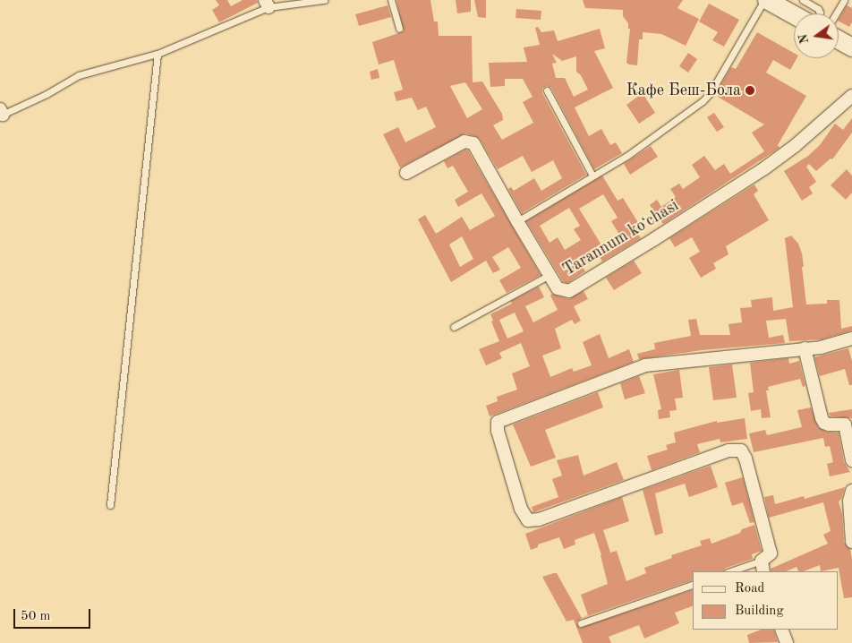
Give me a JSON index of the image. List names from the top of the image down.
{
  "streets": {
    "street": ["Tarannum koʻchasi"]
  },
  "places": ["Кафе Беш-Бола"],
  "legend": ["Road", "Building"],
  "scale_bar": "50 m",
  "north": "left"
}
